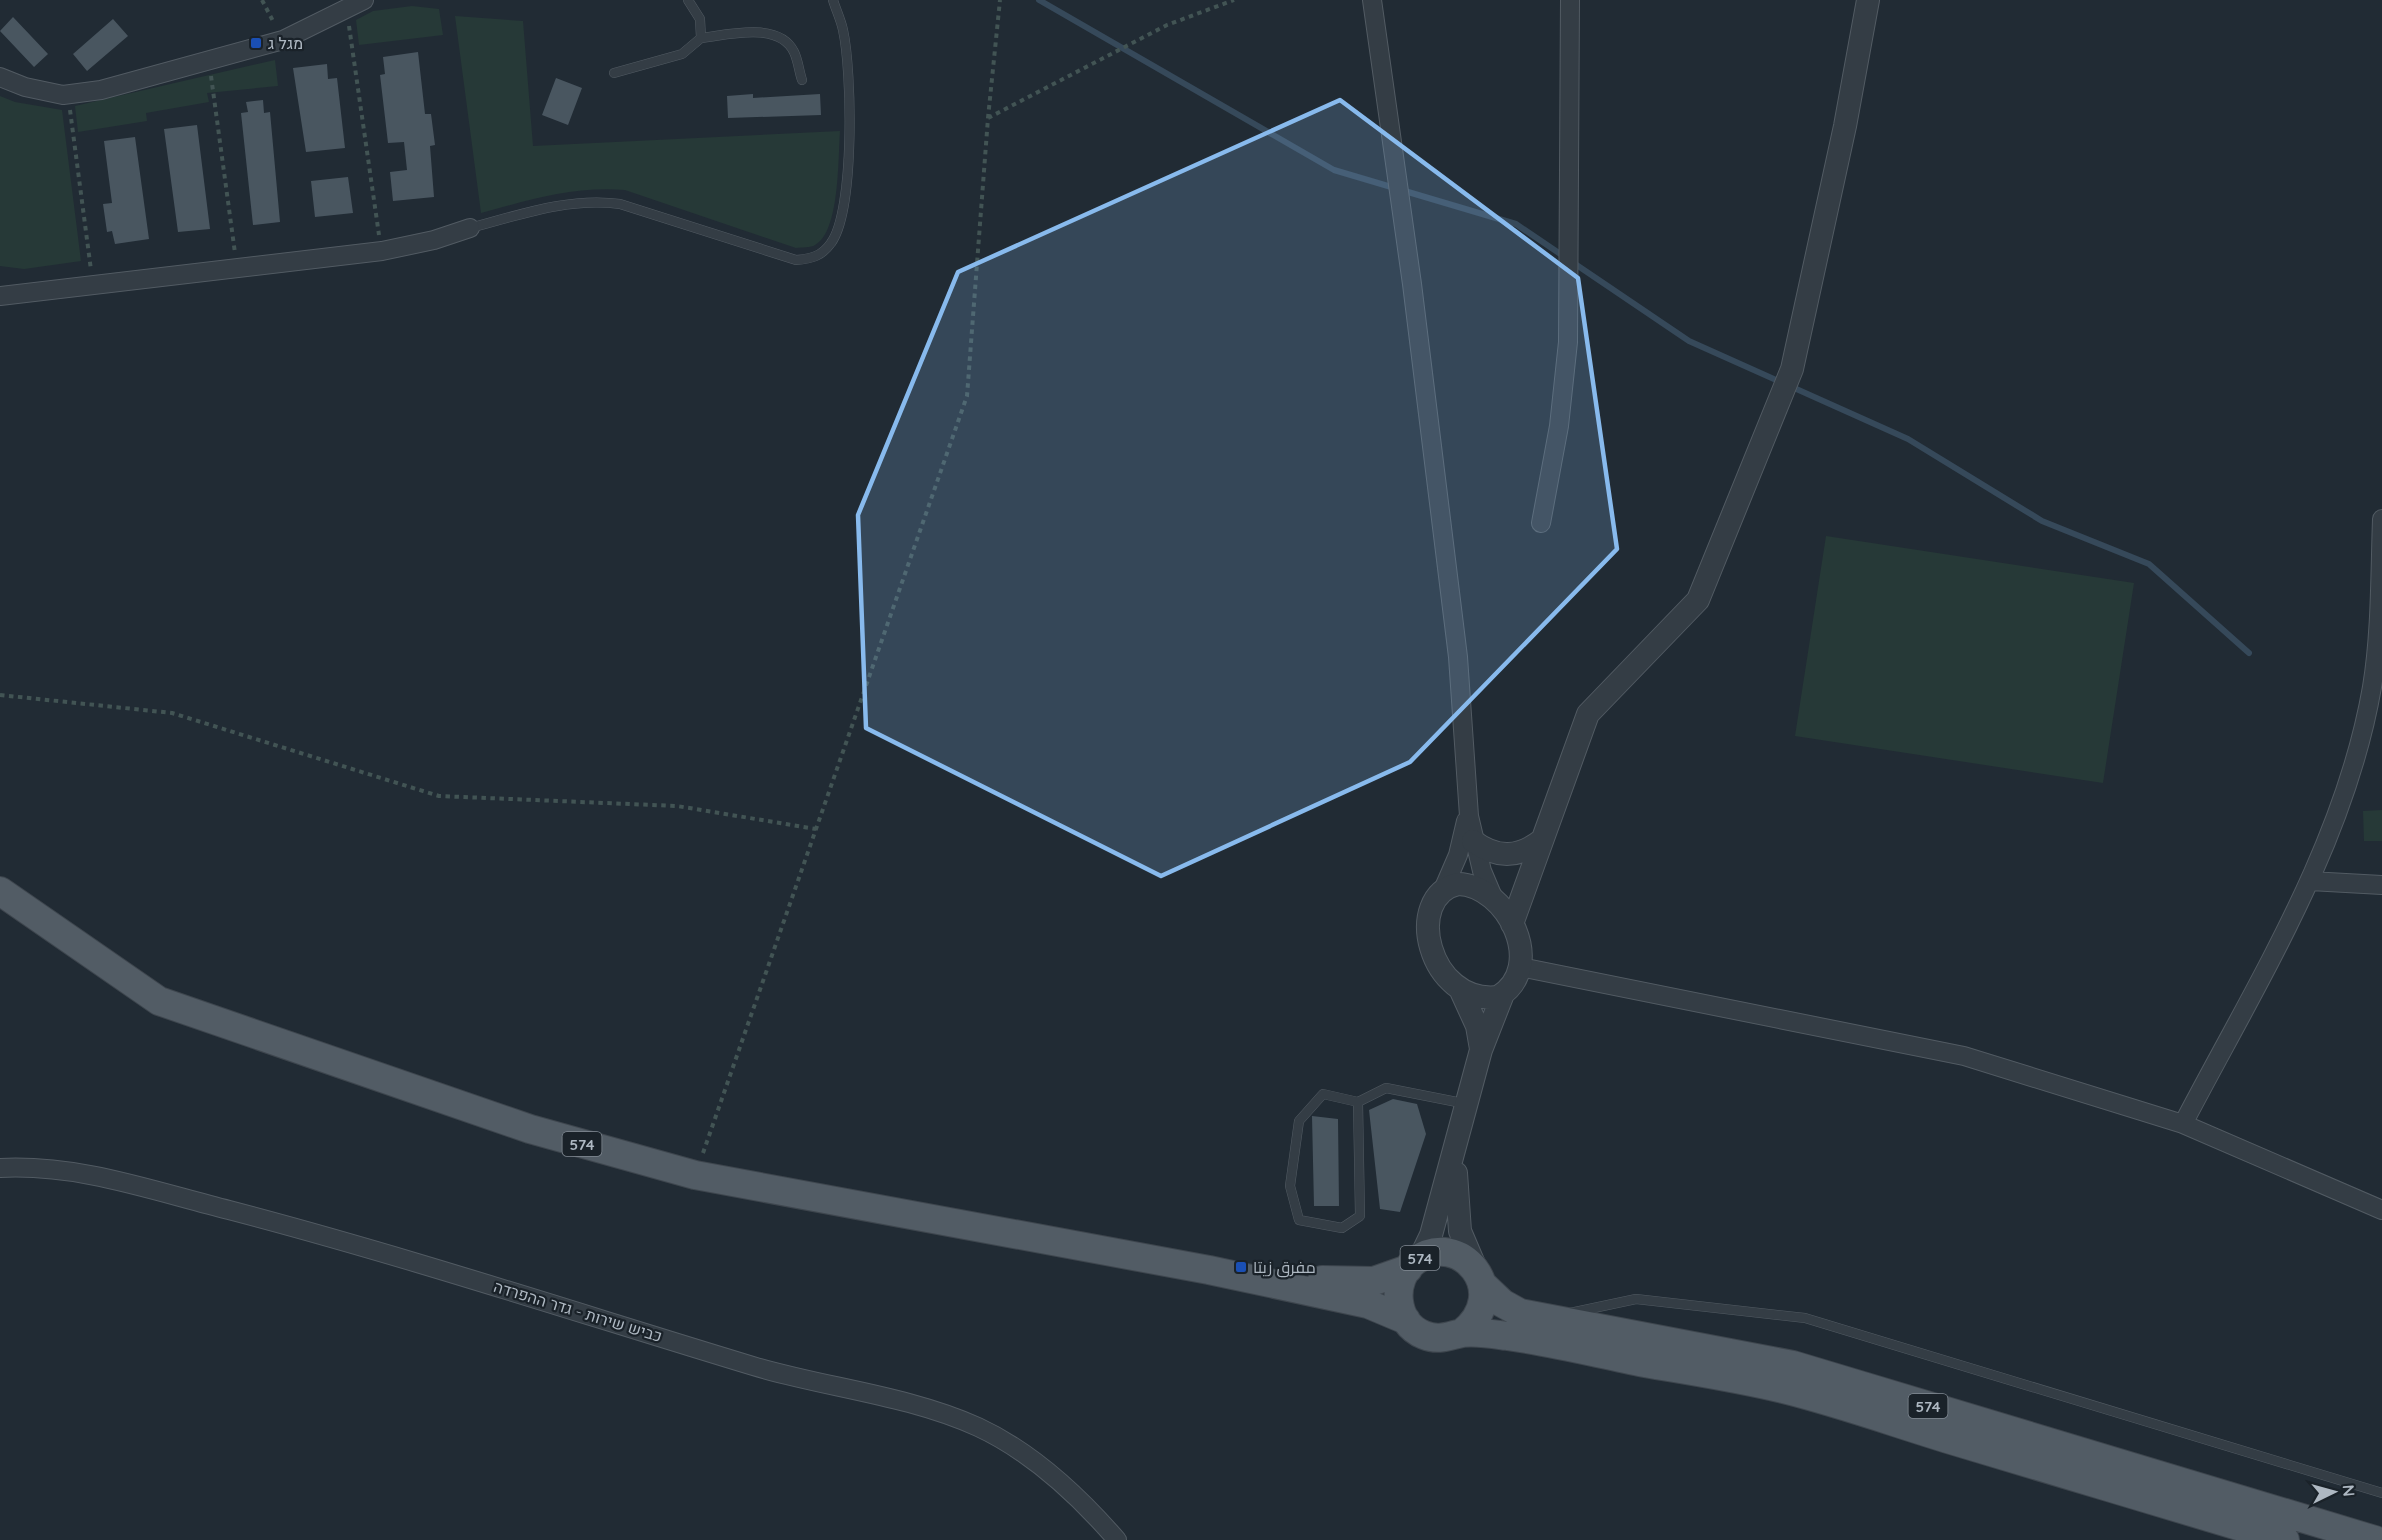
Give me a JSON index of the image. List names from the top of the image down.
{
  "streets": {
    "main road": ["574"],
    "street": ["כביש שירות - גדר ההפרדה"]
  },
  "places": {
    "transit": ["מגל ג", "مفرق زيتا"]
  },
  "north": "right"
}
